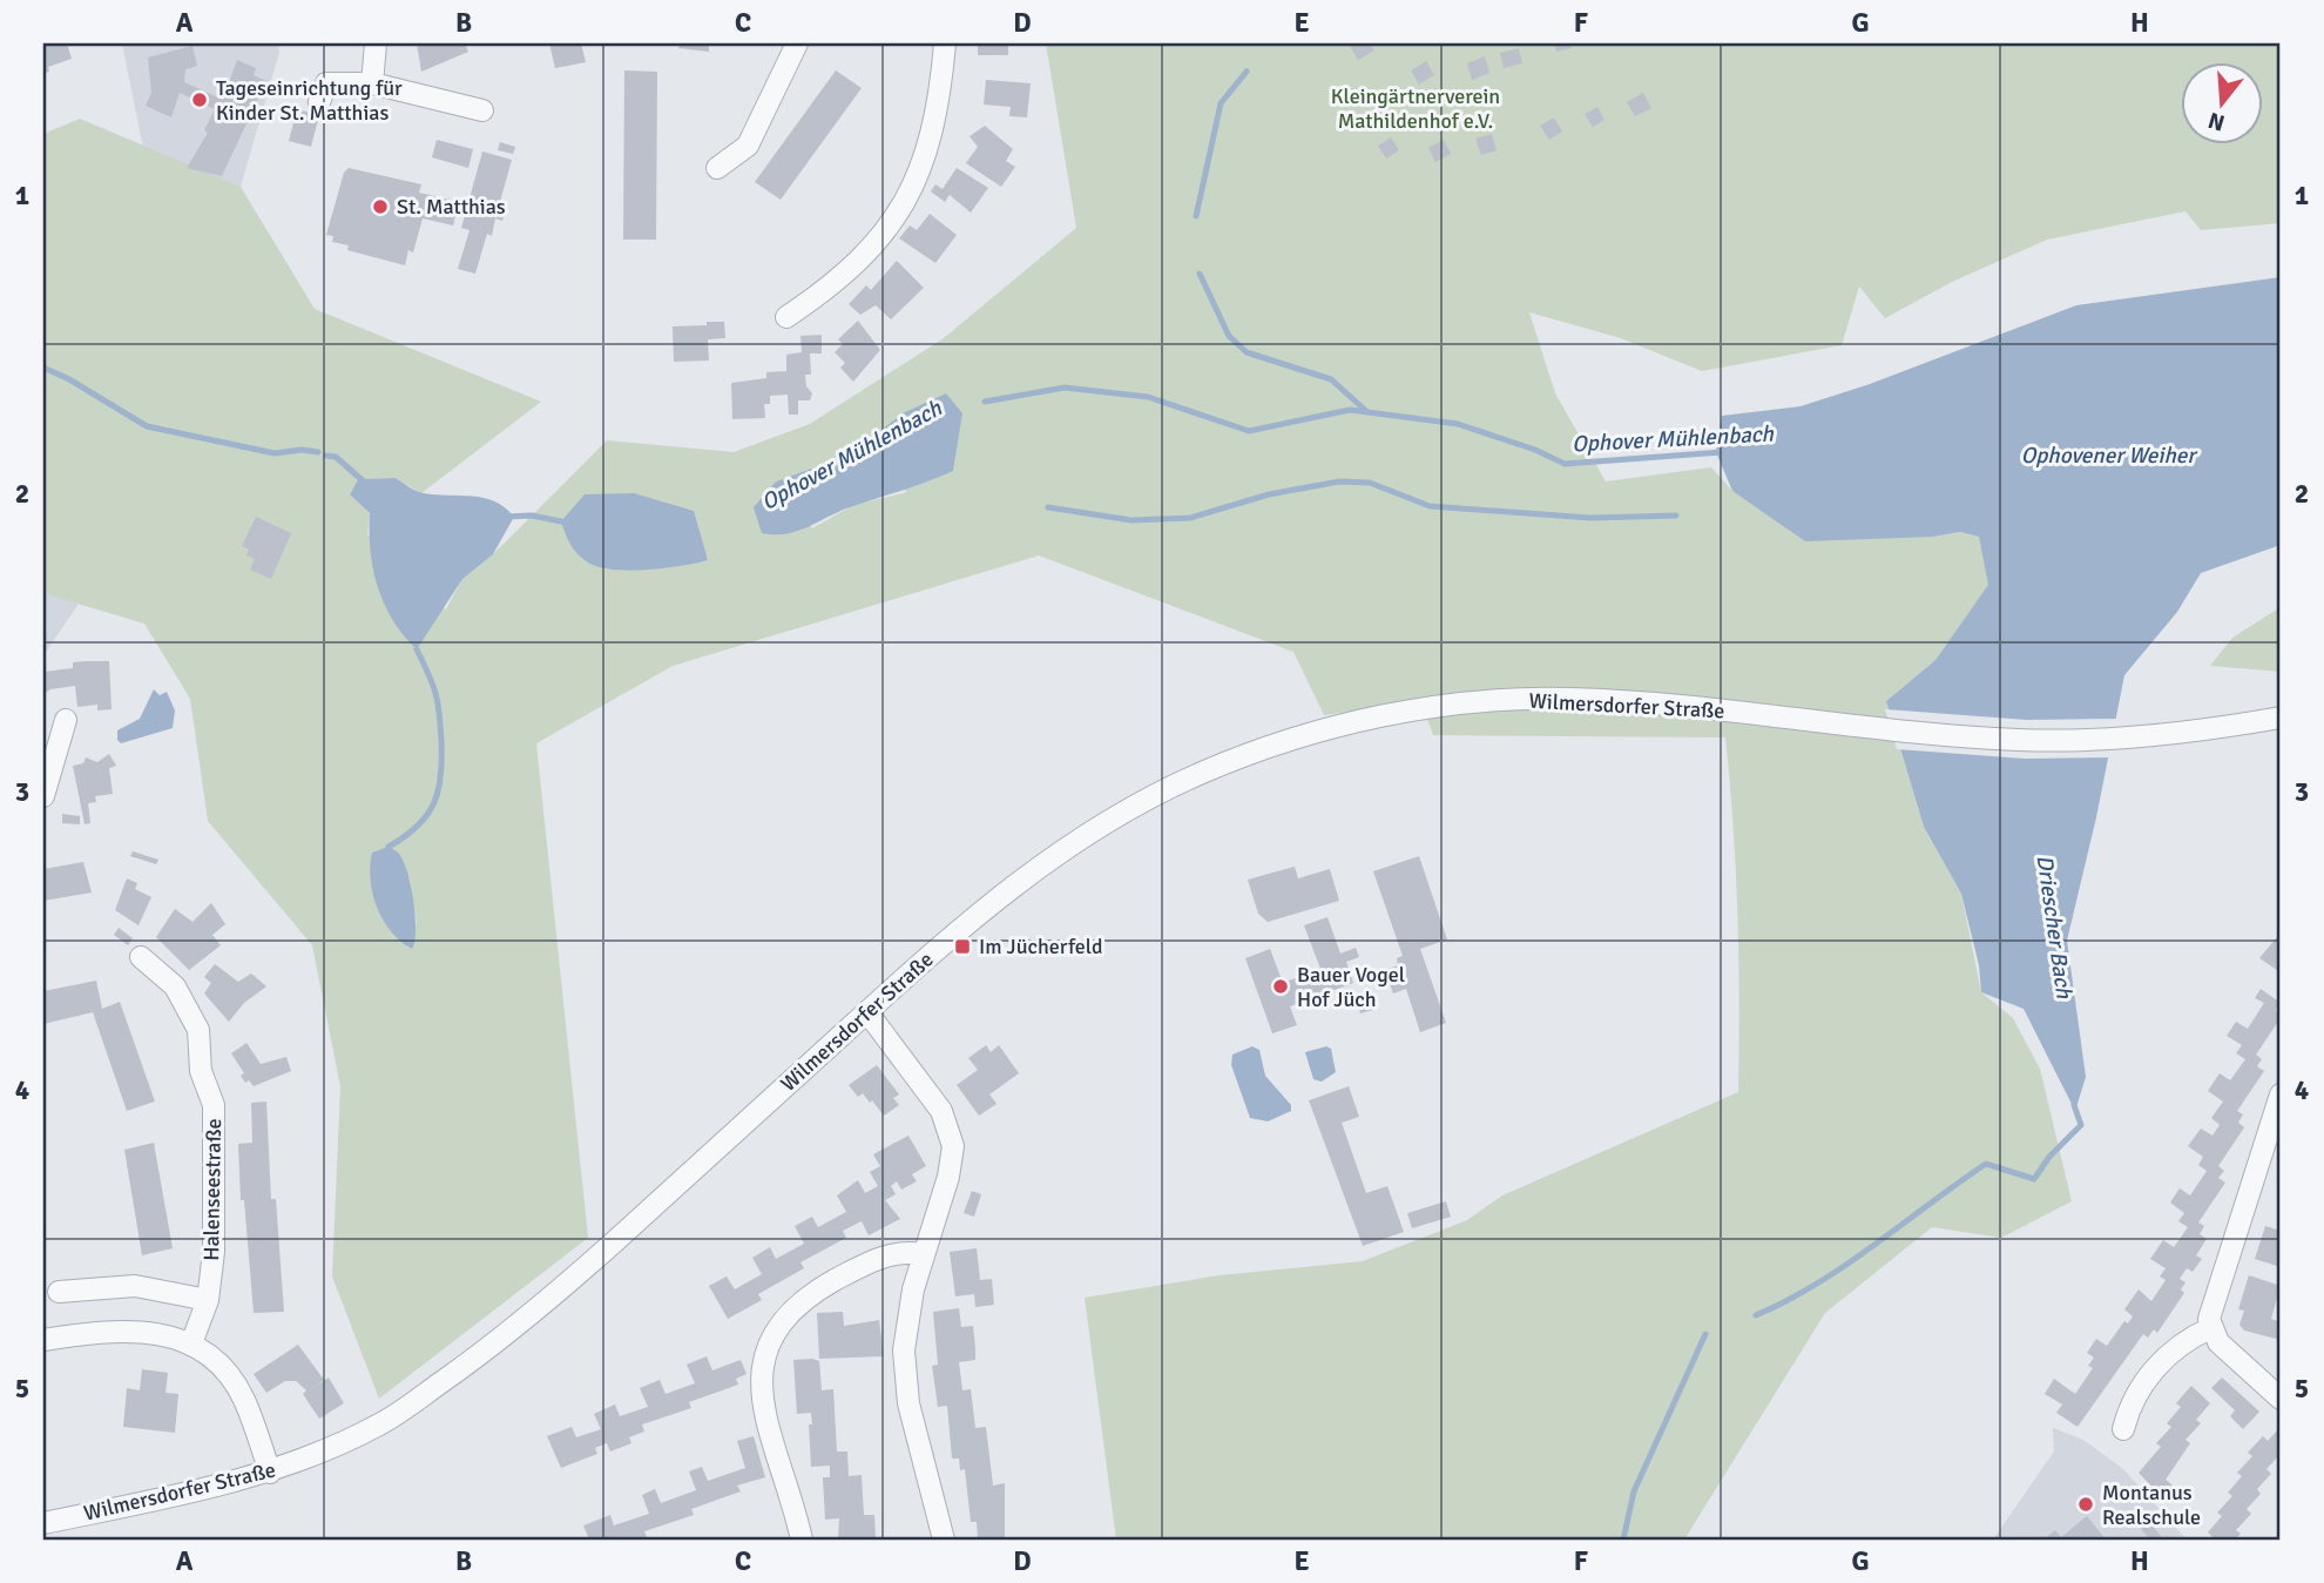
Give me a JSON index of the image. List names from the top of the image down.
{
  "streets": {
    "street": ["Wilmersdorfer Straße", "Halenseestraße"]
  },
  "water": ["Ophover Mühlenbach", "Ophovener Weiher", "Driescher Bach"],
  "parks": ["Kleingärtnerverein Mathildenhof e.V."],
  "places": {
    "other": [
      "Tageseinrichtung für Kinder St. Matthias",
      "St. Matthias",
      "Bauer Vogel Hof Jüch",
      "Montanus Realschule"
    ],
    "transit": ["Im Jücherfeld"]
  },
  "north": "bottom",
  "grid": {
    "columns": [
      "A",
      "B",
      "C",
      "D",
      "E",
      "F",
      "G",
      "H"
    ],
    "rows": [
      "1",
      "2",
      "3",
      "4",
      "5"
    ]
  }
}
